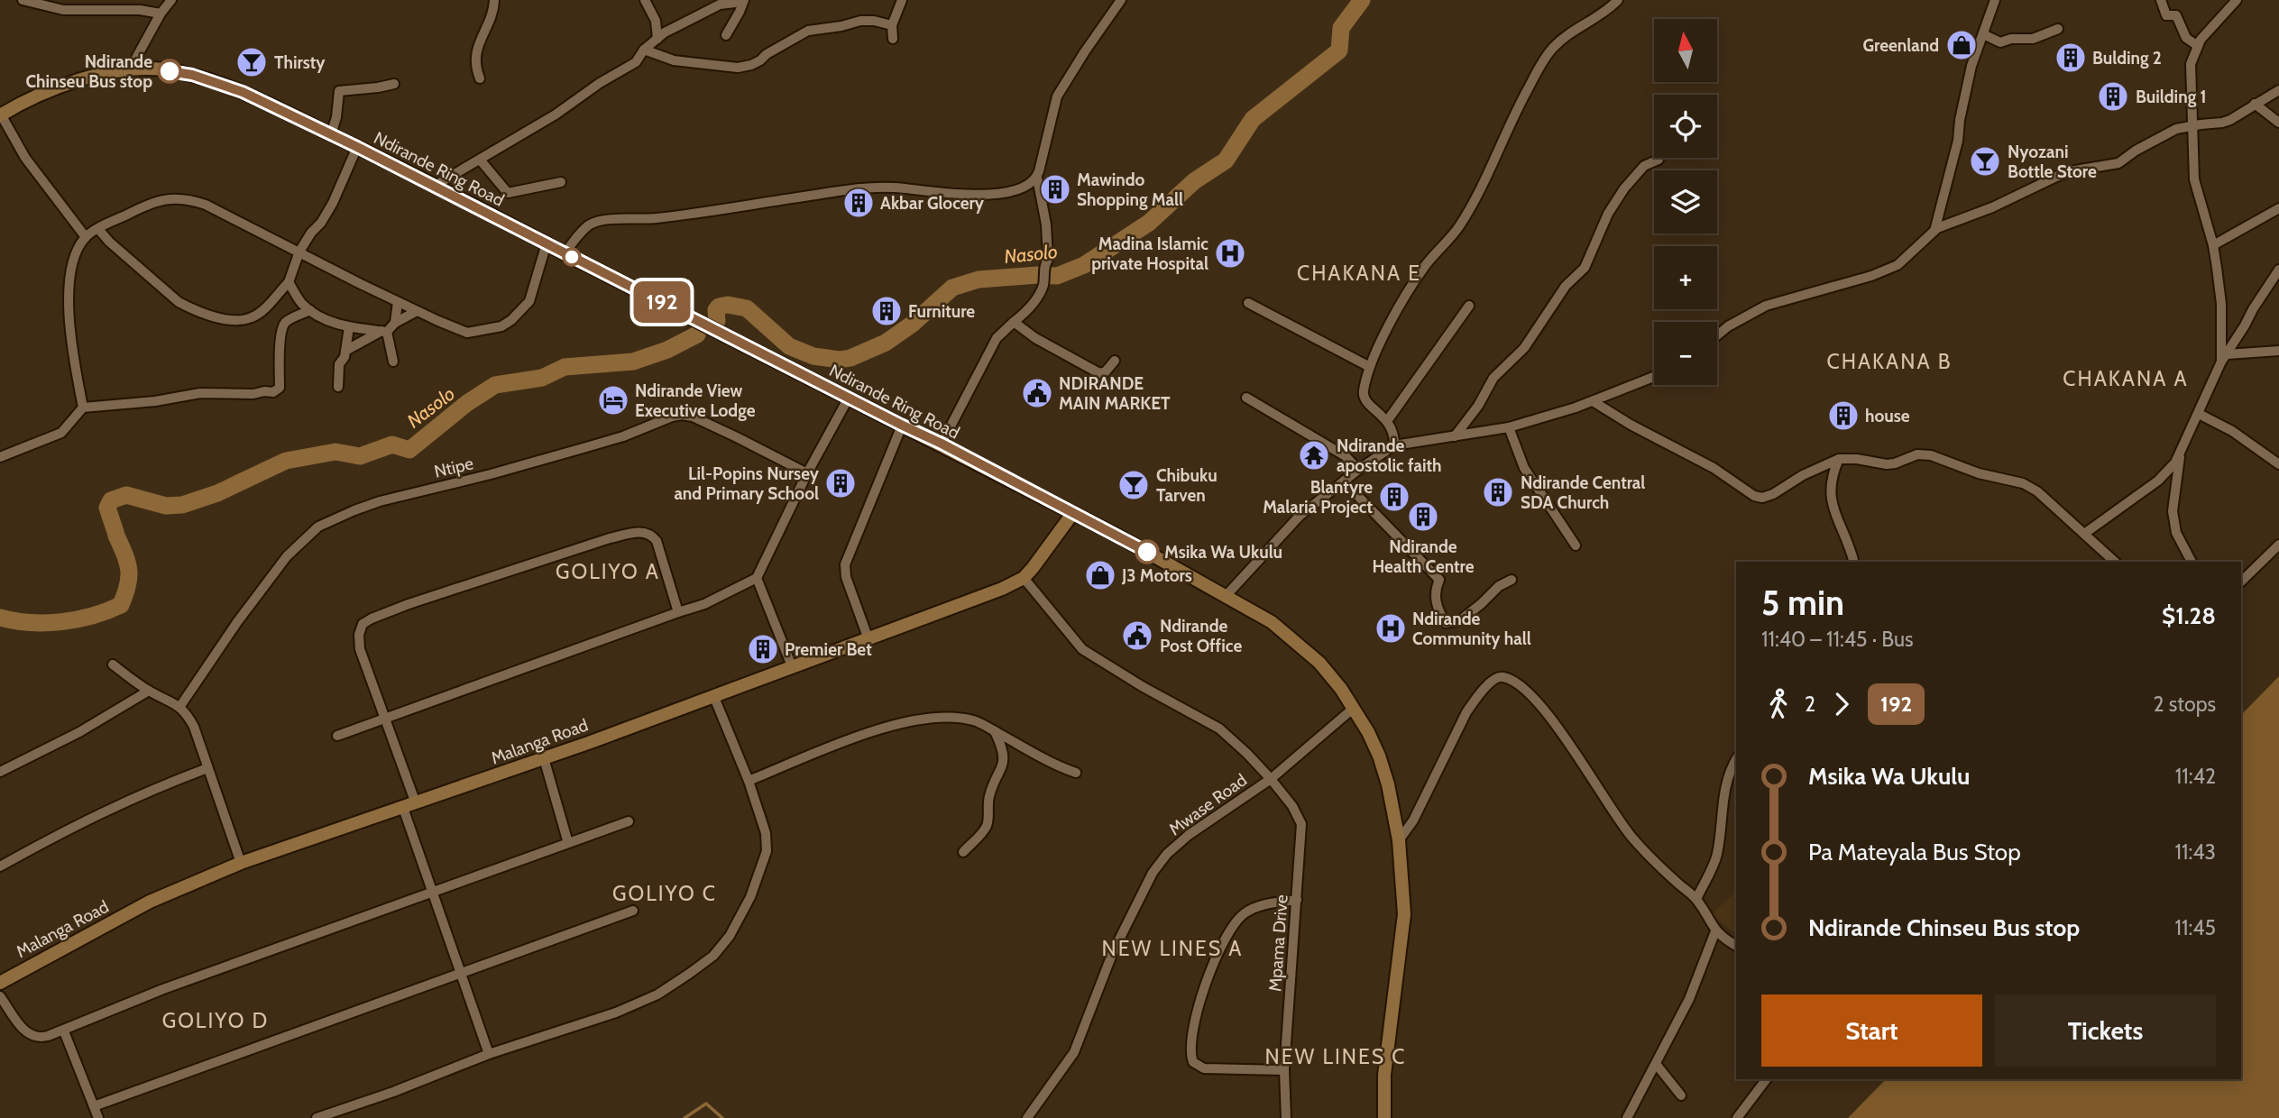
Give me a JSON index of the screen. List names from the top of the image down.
{
  "streets": {
    "street": [
      "Ndirande Ring Road",
      "Ntipe",
      "Malanga Road",
      "Mwase Road",
      "Mpama Drive"
    ]
  },
  "crossings": [
    ["Ndirande Ring Road", "Malanga Road"],
    ["Ndirande Ring Road", "Mwase Road"],
    ["Malanga Road", "Mpama Drive"],
    ["Mwase Road", "Mpama Drive"]
  ],
  "districts": [
    "CHAKANA E",
    "CHAKANA B",
    "CHAKANA A",
    "GOLIYO A",
    "GOLIYO C",
    "NEW LINES A",
    "GOLIYO D",
    "NEW LINES C"
  ],
  "water": ["Nasolo"],
  "places": {
    "shop": ["Greenland", "J3 Motors"],
    "building": [
      "Bulding 2",
      "Building 1",
      "Mawindo Shopping Mall",
      "Akbar Glocery",
      "Furniture",
      "house",
      "Lil-Popins Nursey and Primary School",
      "Ndirande Central SDA Church",
      "Blantyre Malaria Project",
      "Ndirande Health Centre",
      "Premier Bet"
    ],
    "bar": ["Thirsty", "Nyozani Bottle Store", "Chibuku Tarven"],
    "other": ["Ndirande Chinseu Bus stop", "Msika Wa Ukulu"],
    "hospital": ["Madina Islamic private Hospital", "Ndirande Community hall"],
    "public building": ["NDIRANDE MAIN MARKET", "Ndirande Post Office"],
    "hotel": ["Ndirande View Executive Lodge"],
    "temple": ["Ndirande apostolic faith"]
  },
  "lines": ["bus line 192"],
  "north": "top",
  "page": {
    "on_map": "192",
    "map_buttons": ["+", "−"],
    "heading": ["5 min", "11:40 – 11:45 · Bus", "$1.28"],
    "legs": ["2", "192", "2 stops"],
    "list": [
      {
        "name": "Msika Wa Ukulu",
        "value": "11:42"
      },
      {
        "name": "Pa Mateyala Bus Stop",
        "value": "11:43"
      },
      {
        "name": "Ndirande Chinseu Bus stop",
        "value": "11:45"
      }
    ],
    "buttons": ["Start", "Tickets"]
  }
}
